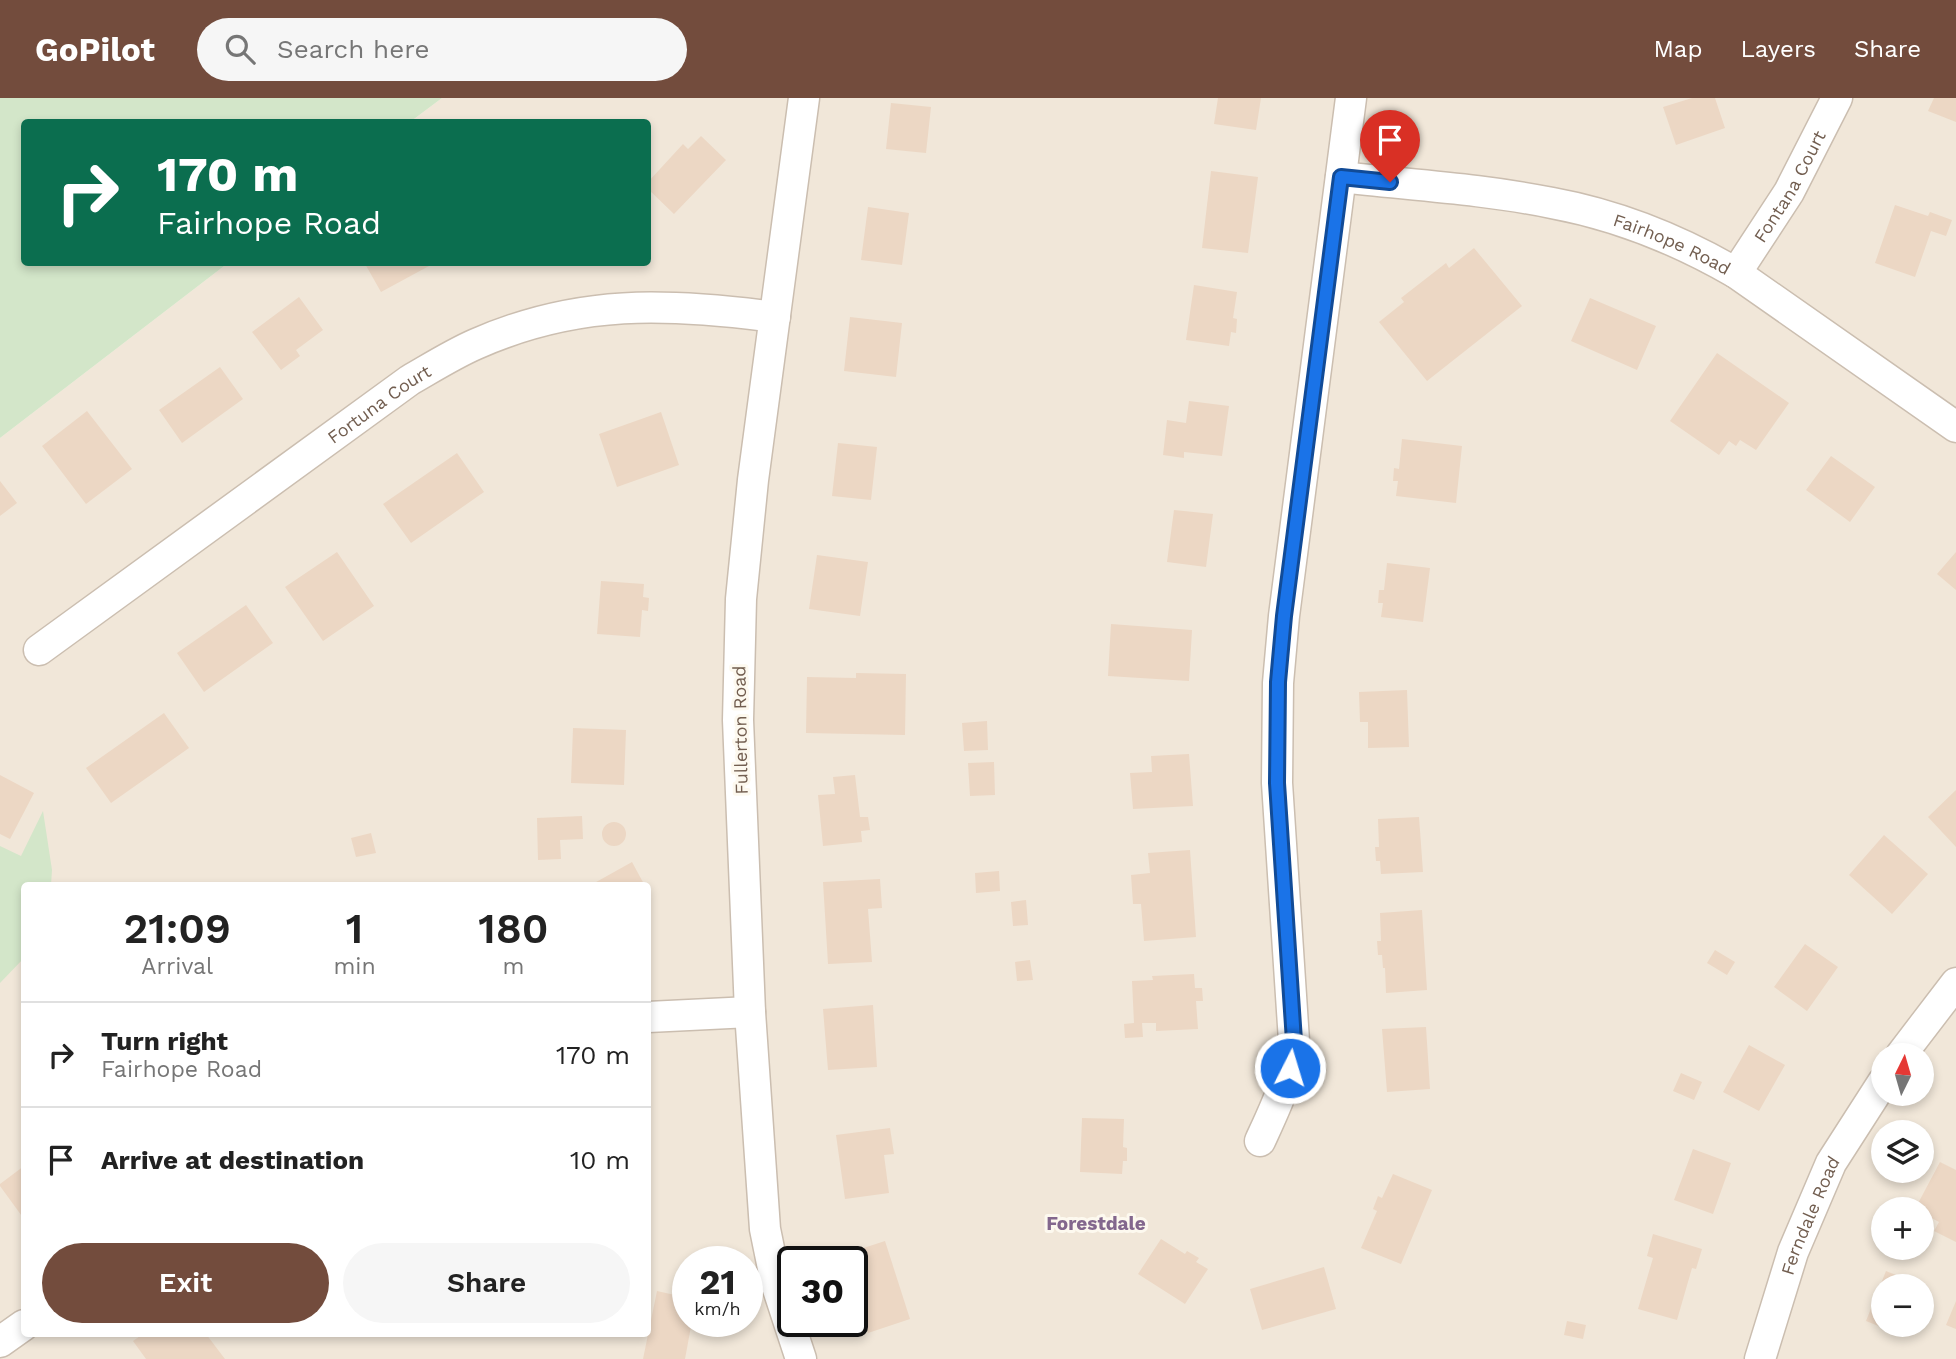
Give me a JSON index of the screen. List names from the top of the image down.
{
  "streets": {
    "street": [
      "Fontana Court",
      "Fairhope Road",
      "Fortuna Court",
      "Fullerton Road",
      "Ferndale Road"
    ]
  },
  "crossings": [
    ["Fontana Court", "Fairhope Road"],
    ["Fortuna Court", "Fullerton Road"]
  ],
  "districts": ["Forestdale"],
  "north": "top",
  "page": {
    "header": "GoPilot",
    "search": "Search here",
    "nav": ["Map", "Layers", "Share"],
    "turn": ["170 m", "Fairhope Road"],
    "eta": [
      "21:09",
      "Arrival",
      "1",
      "min",
      "180",
      "m"
    ],
    "list": [
      {
        "name": "Turn right",
        "note": "Fairhope Road",
        "value": "170 m"
      },
      {
        "name": "Arrive at destination",
        "value": "10 m"
      }
    ],
    "map_buttons": ["+", "−"],
    "buttons": ["Exit", "Share"],
    "speed": "21 km/h",
    "limit": "30"
  }
}
